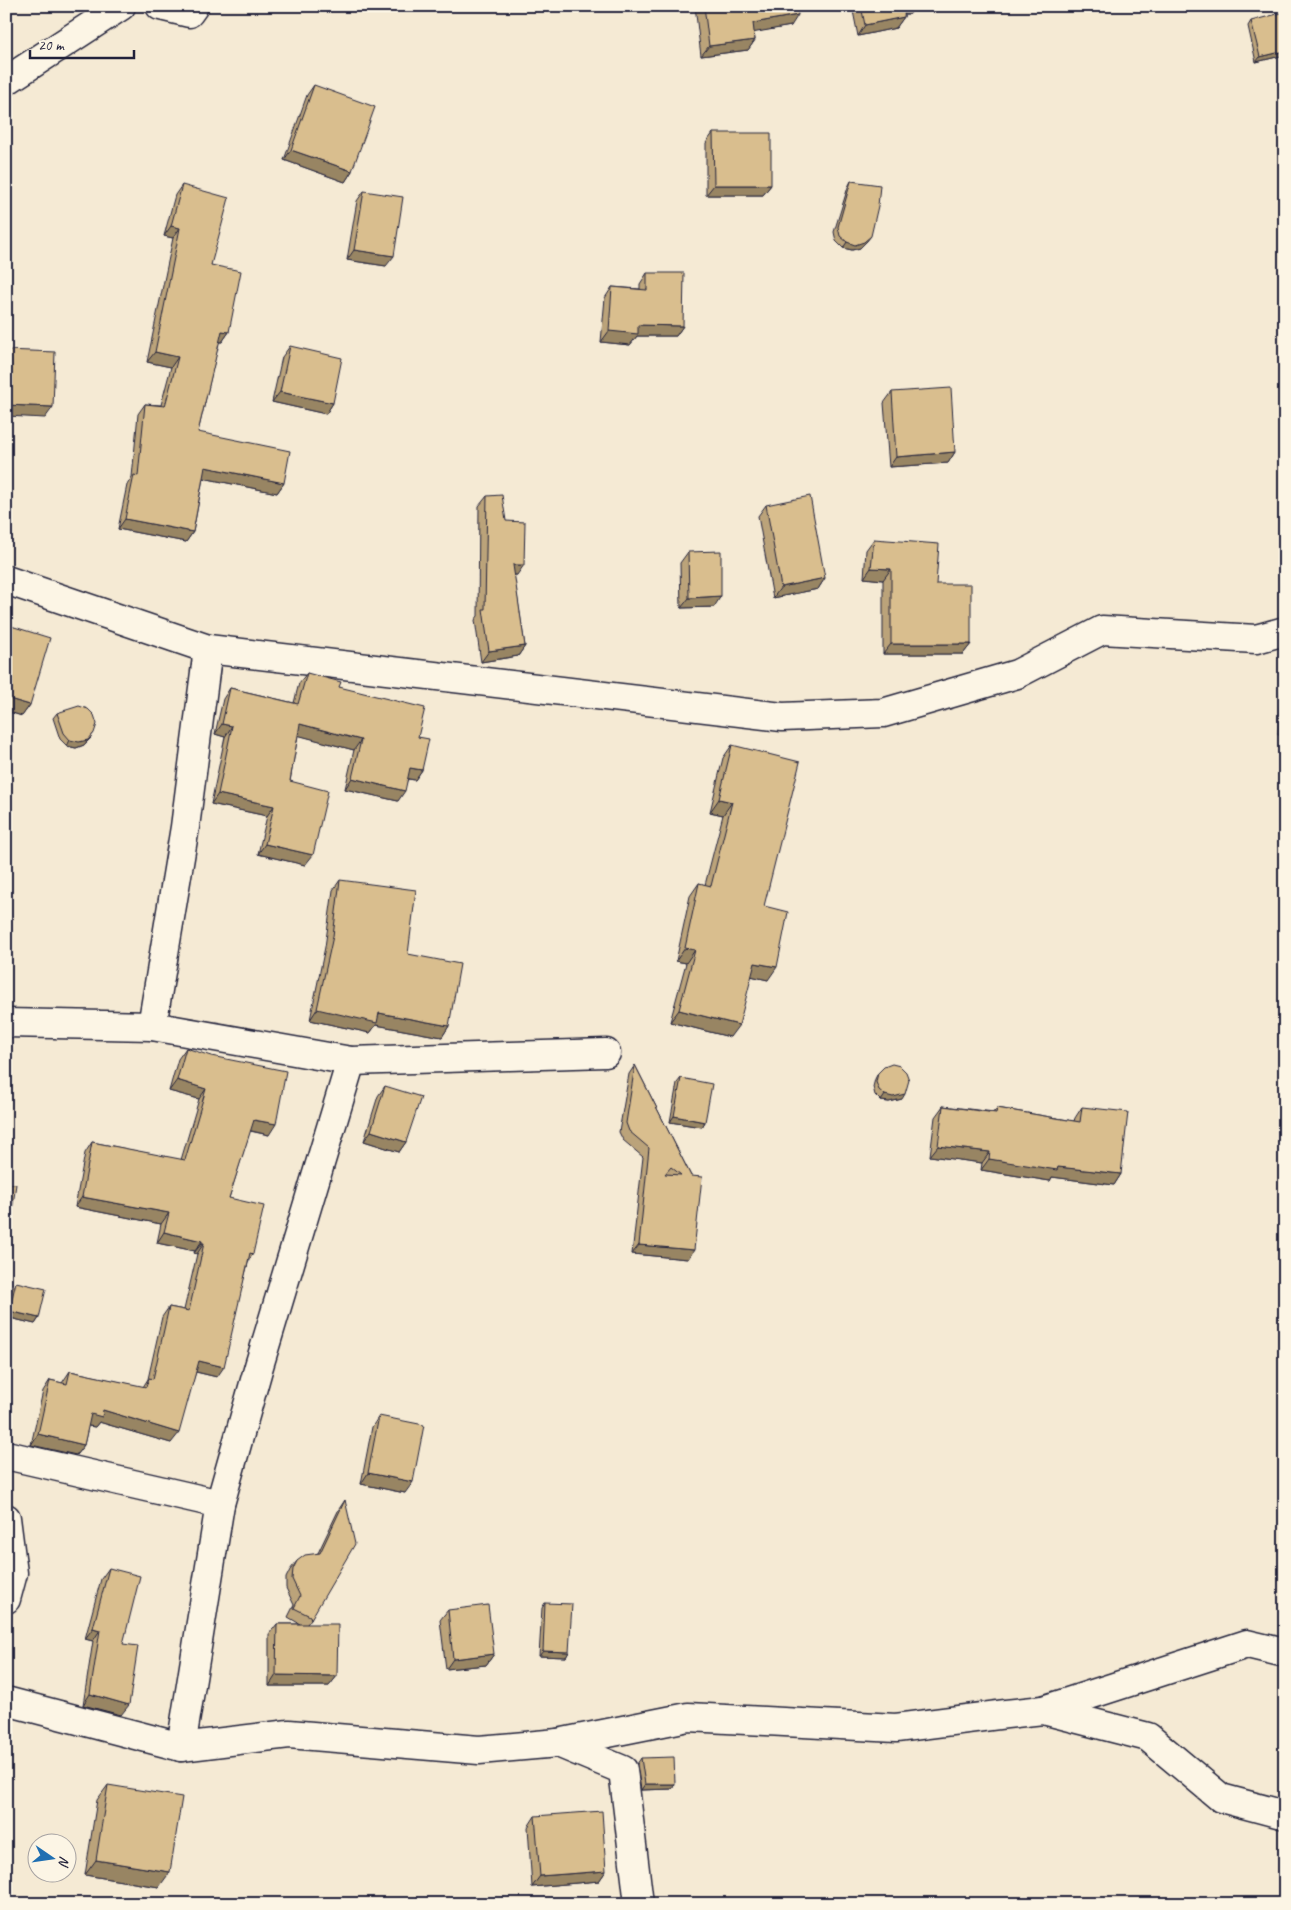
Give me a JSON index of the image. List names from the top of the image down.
{
  "scale_bar": "20 m",
  "north": "right"
}
